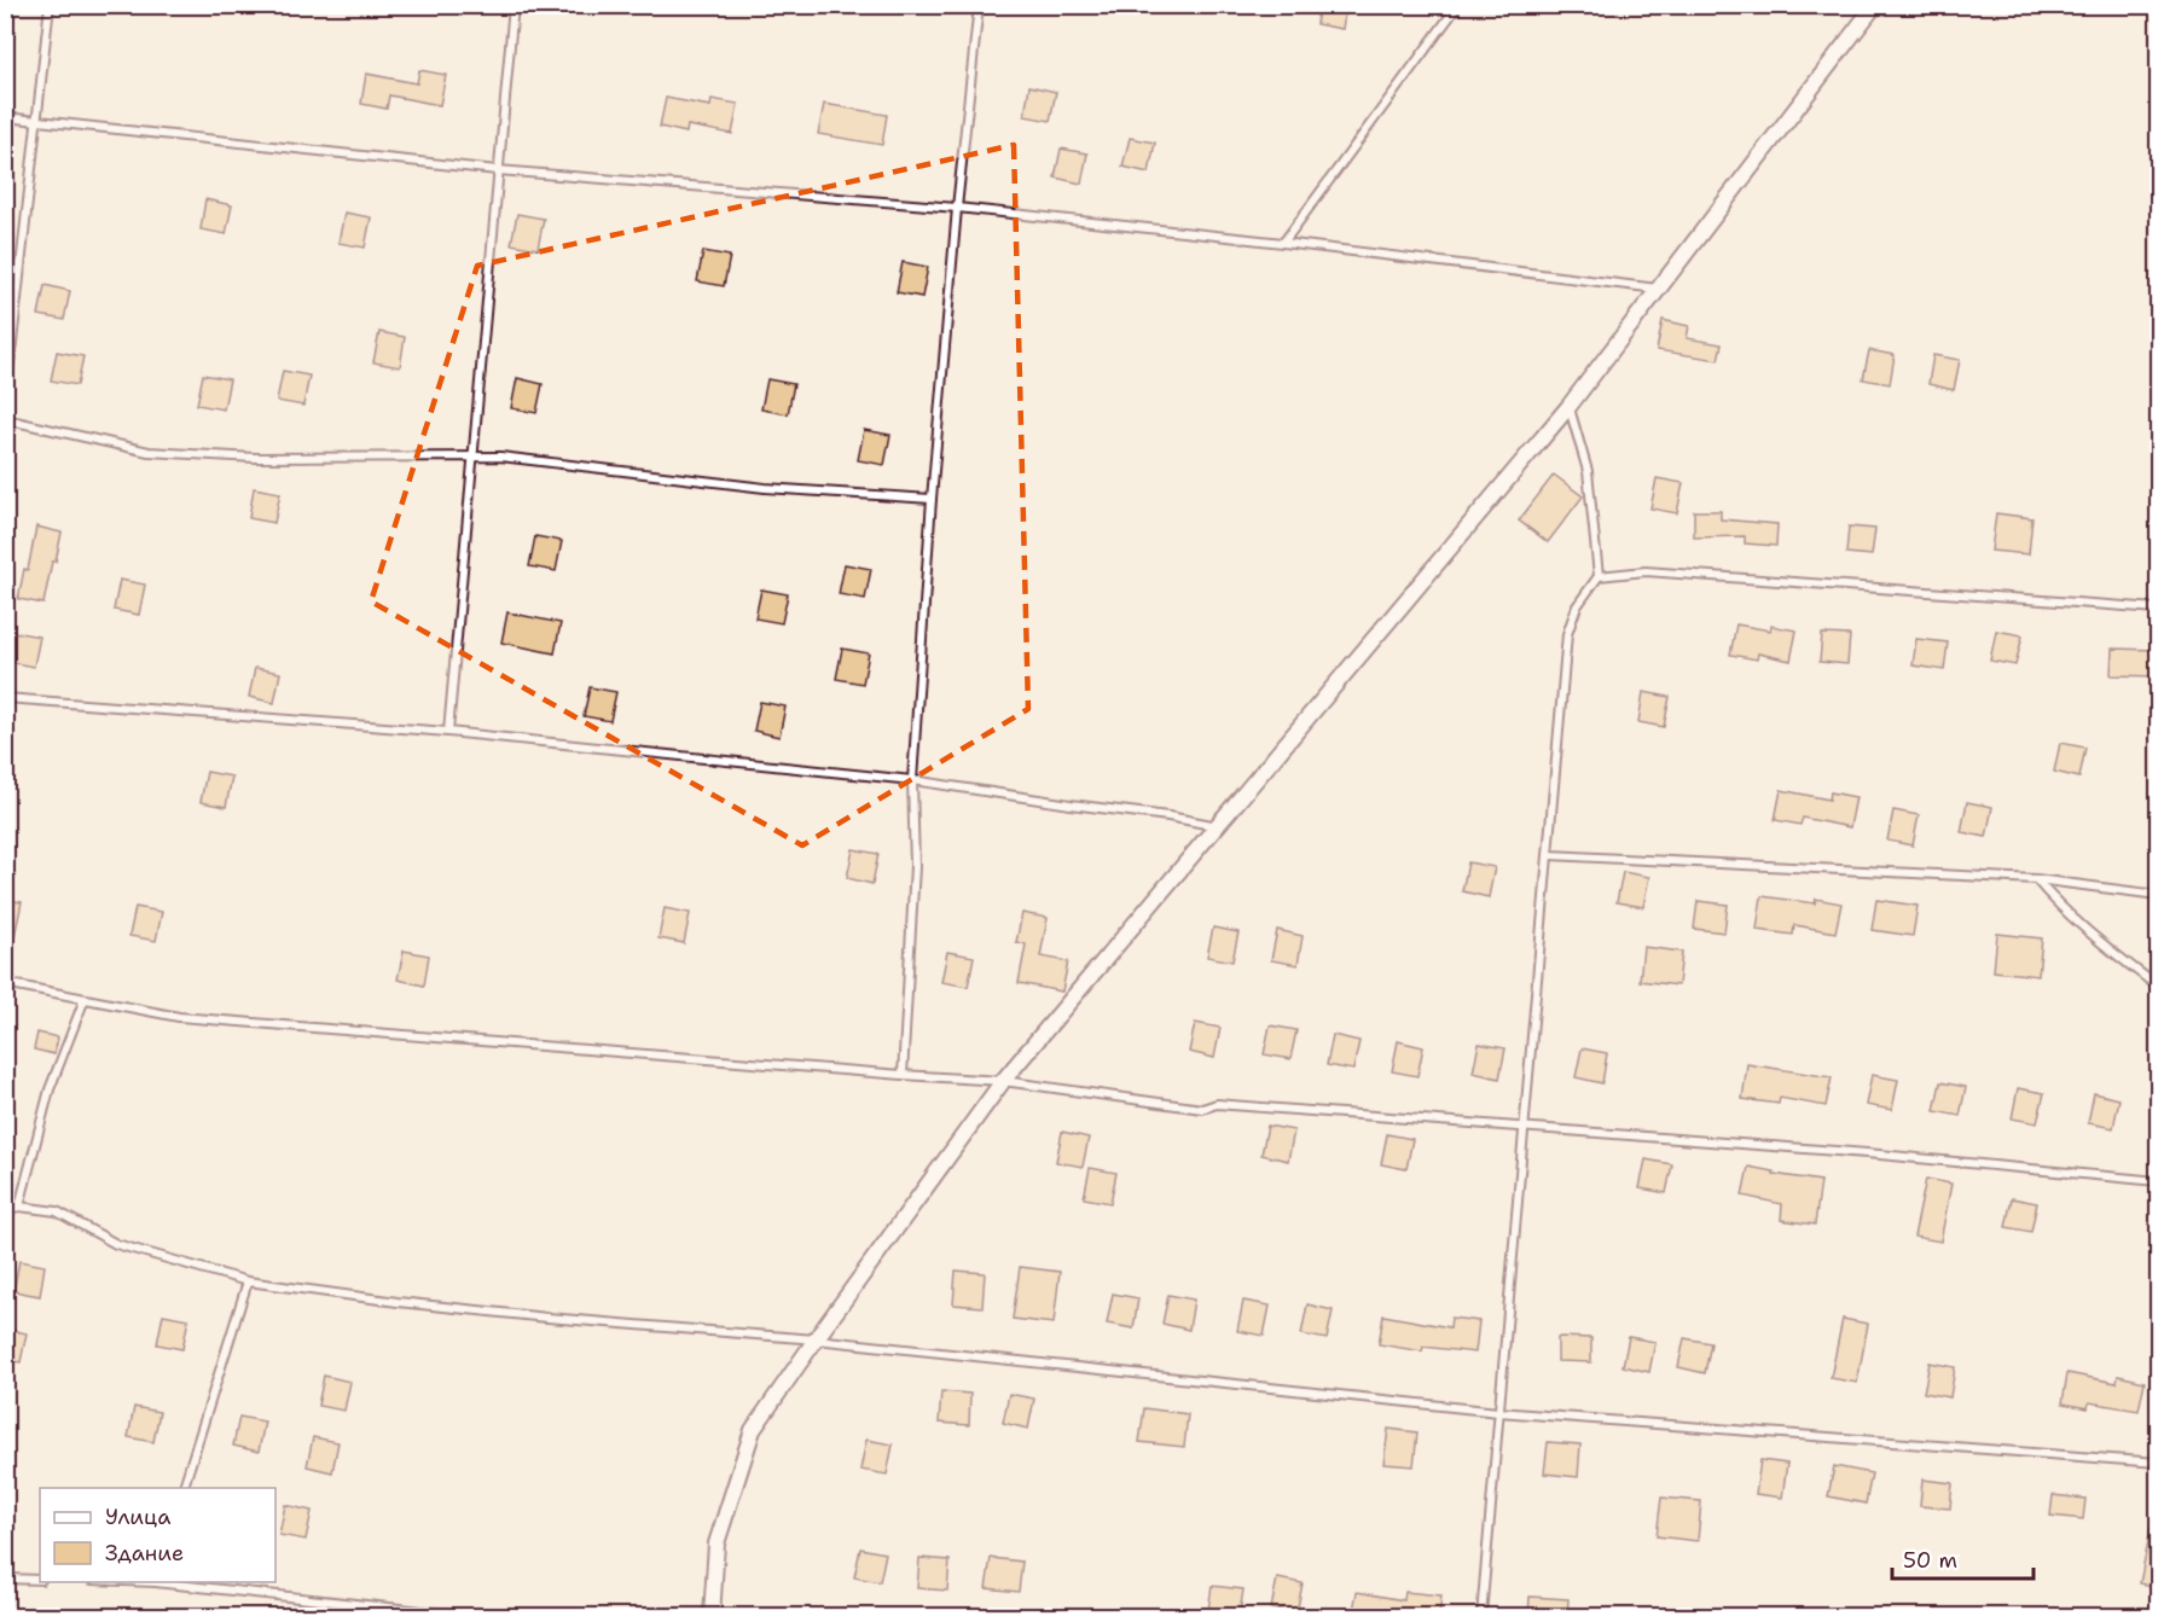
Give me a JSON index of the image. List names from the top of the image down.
{
  "legend": ["Улица", "Здание"],
  "scale_bar": "50 m"
}
